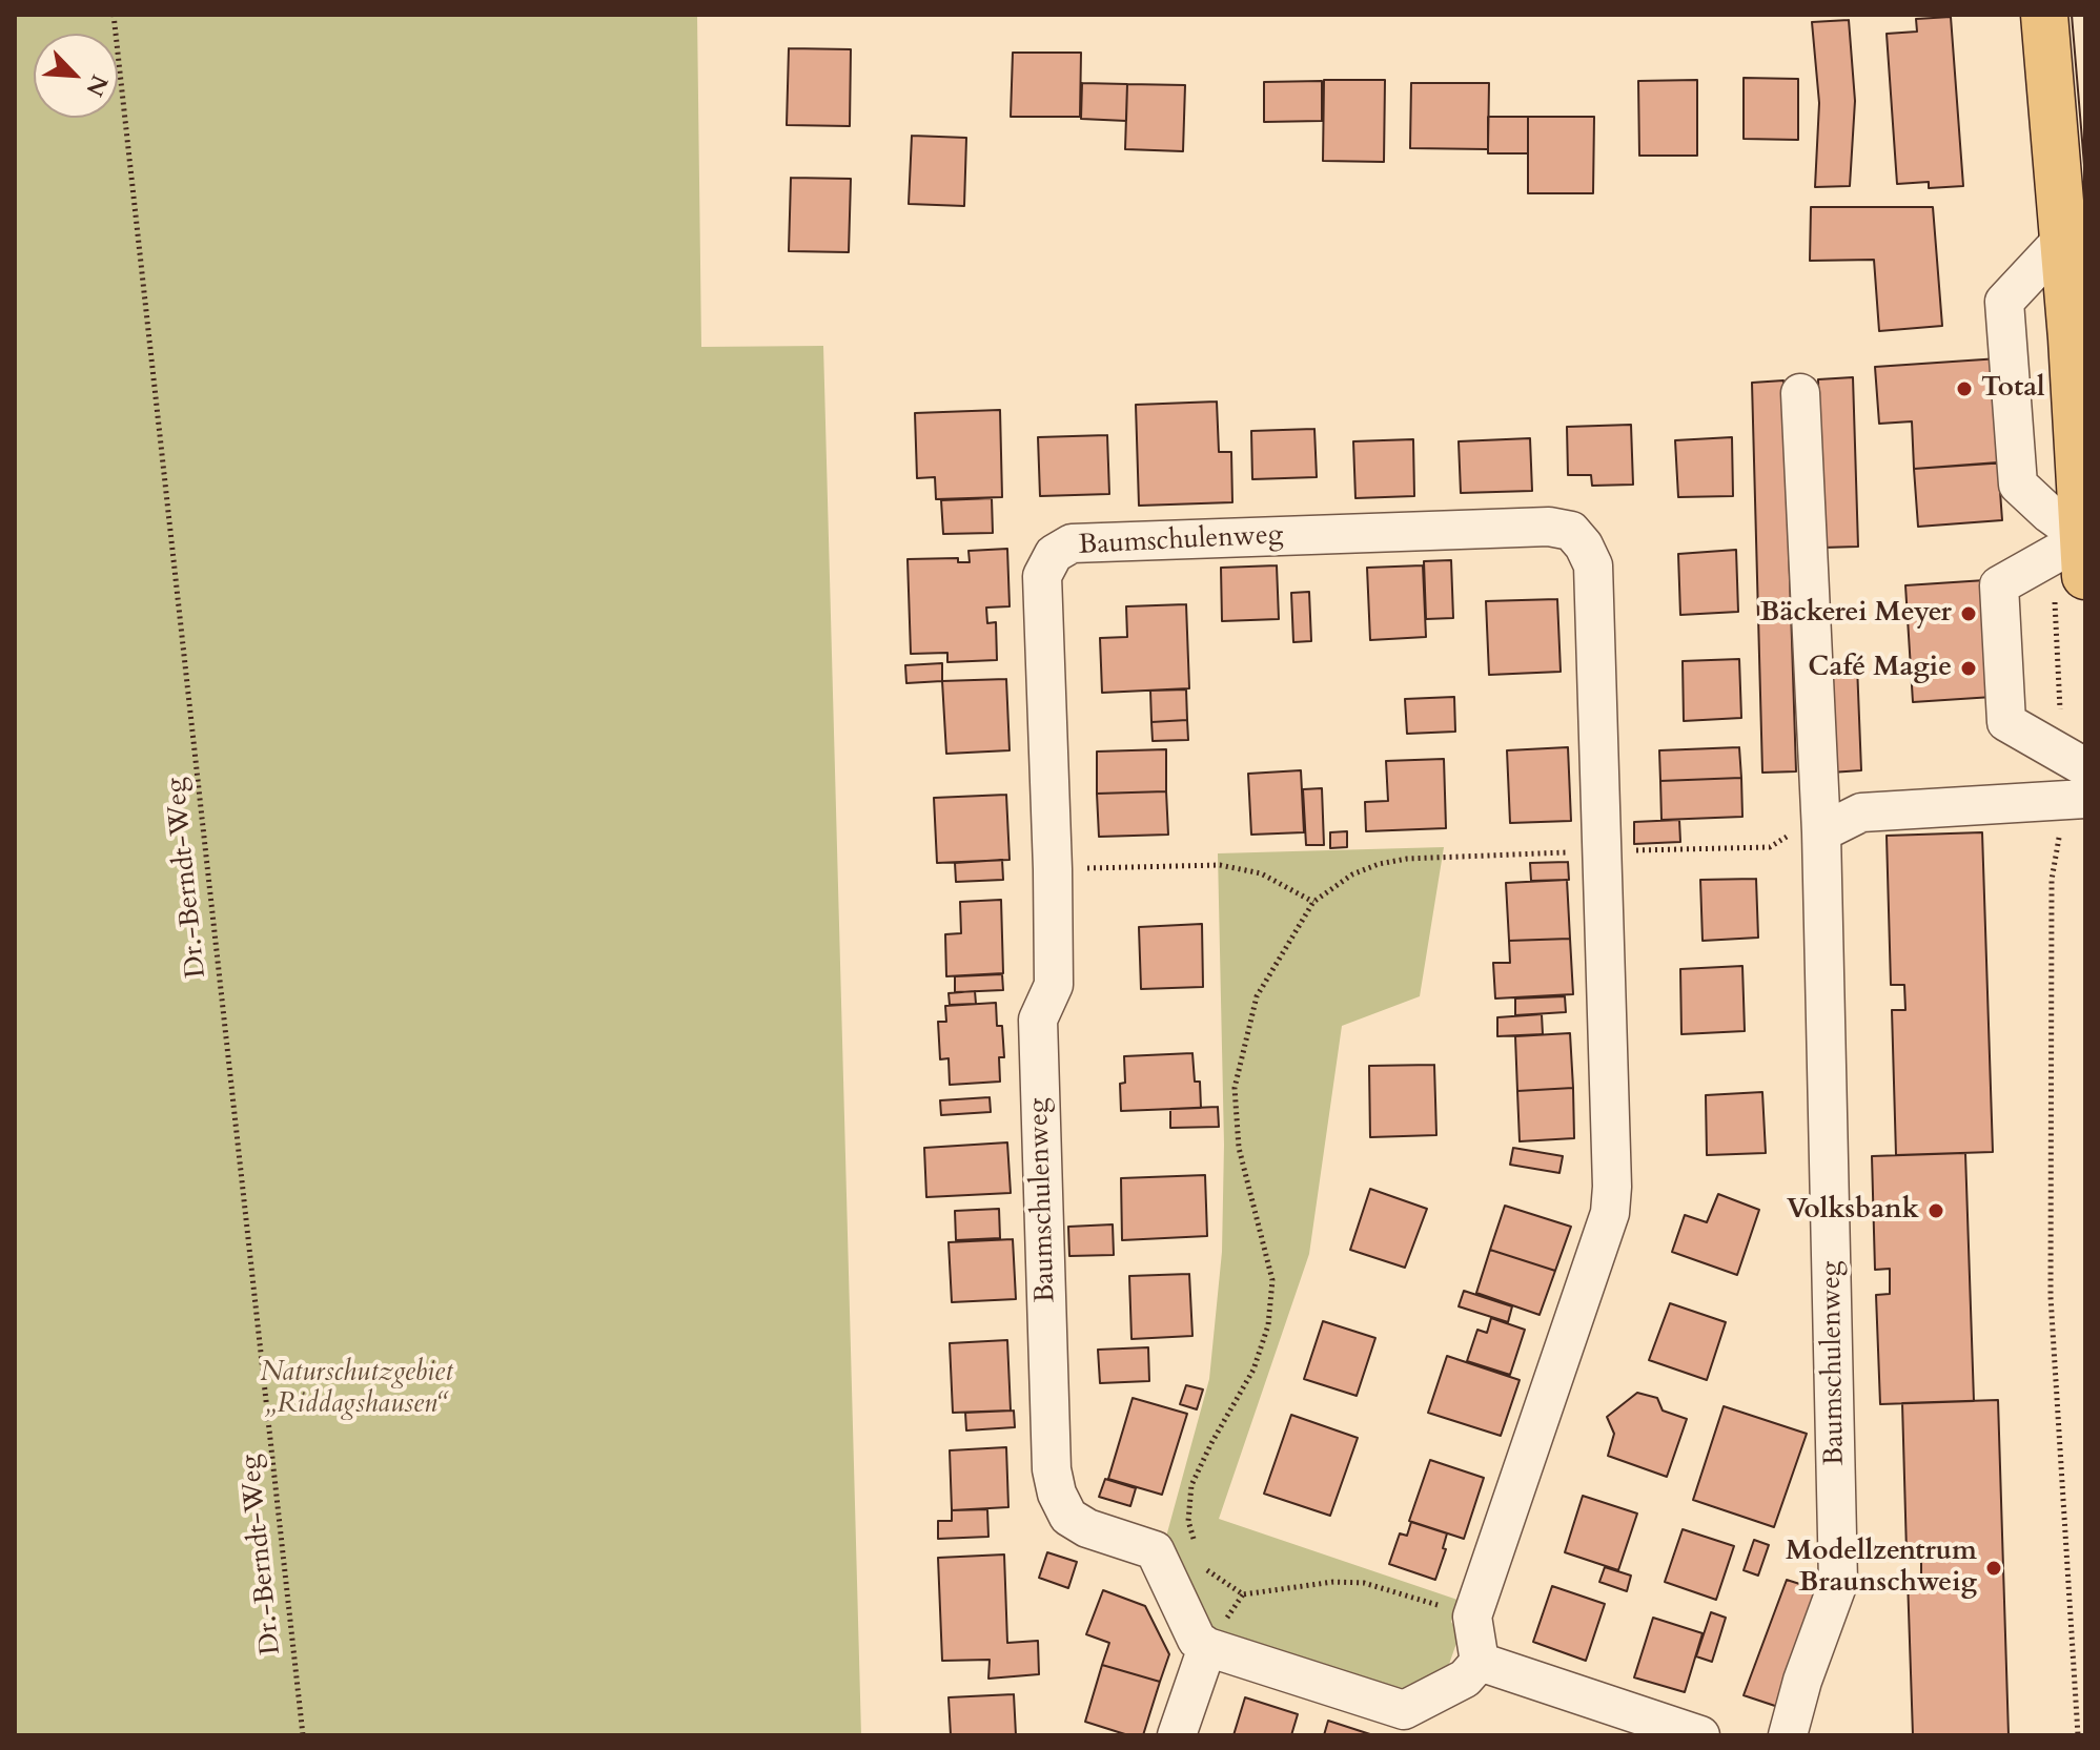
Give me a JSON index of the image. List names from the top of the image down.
{
  "streets": {
    "street": ["Baumschulenweg"],
    "path": ["Dr.-Berndt-Weg"]
  },
  "parks": ["Naturschutzgebiet „Riddagshausen“"],
  "places": [
    "Total",
    "Bäckerei Meyer",
    "Café Magie",
    "Volksbank",
    "Modellzentrum Braunschweig"
  ],
  "north": "bottom right"
}
